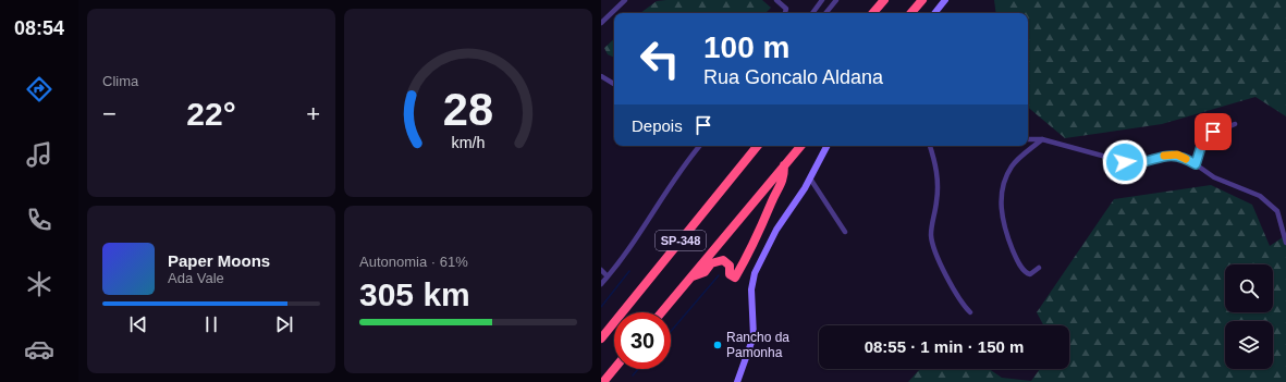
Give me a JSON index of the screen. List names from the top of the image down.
{
  "streets": {
    "highway": ["SP-348"]
  },
  "places": ["Rancho da Pamonha"],
  "page": {
    "tabs": "08:54",
    "tile": [
      "Clima",
      ["Autonomia · 61%", "305 km"]
    ],
    "turn": ["100 m", "Rua Goncalo Aldana"],
    "heat": ["−", "22°", "+"],
    "then": "Depois",
    "song": ["Paper Moons", "Ada Vale"],
    "limit": "30",
    "trip": "08:55 · 1 min · 150 m",
    "gauge": ["28", "km/h"]
  }
}
